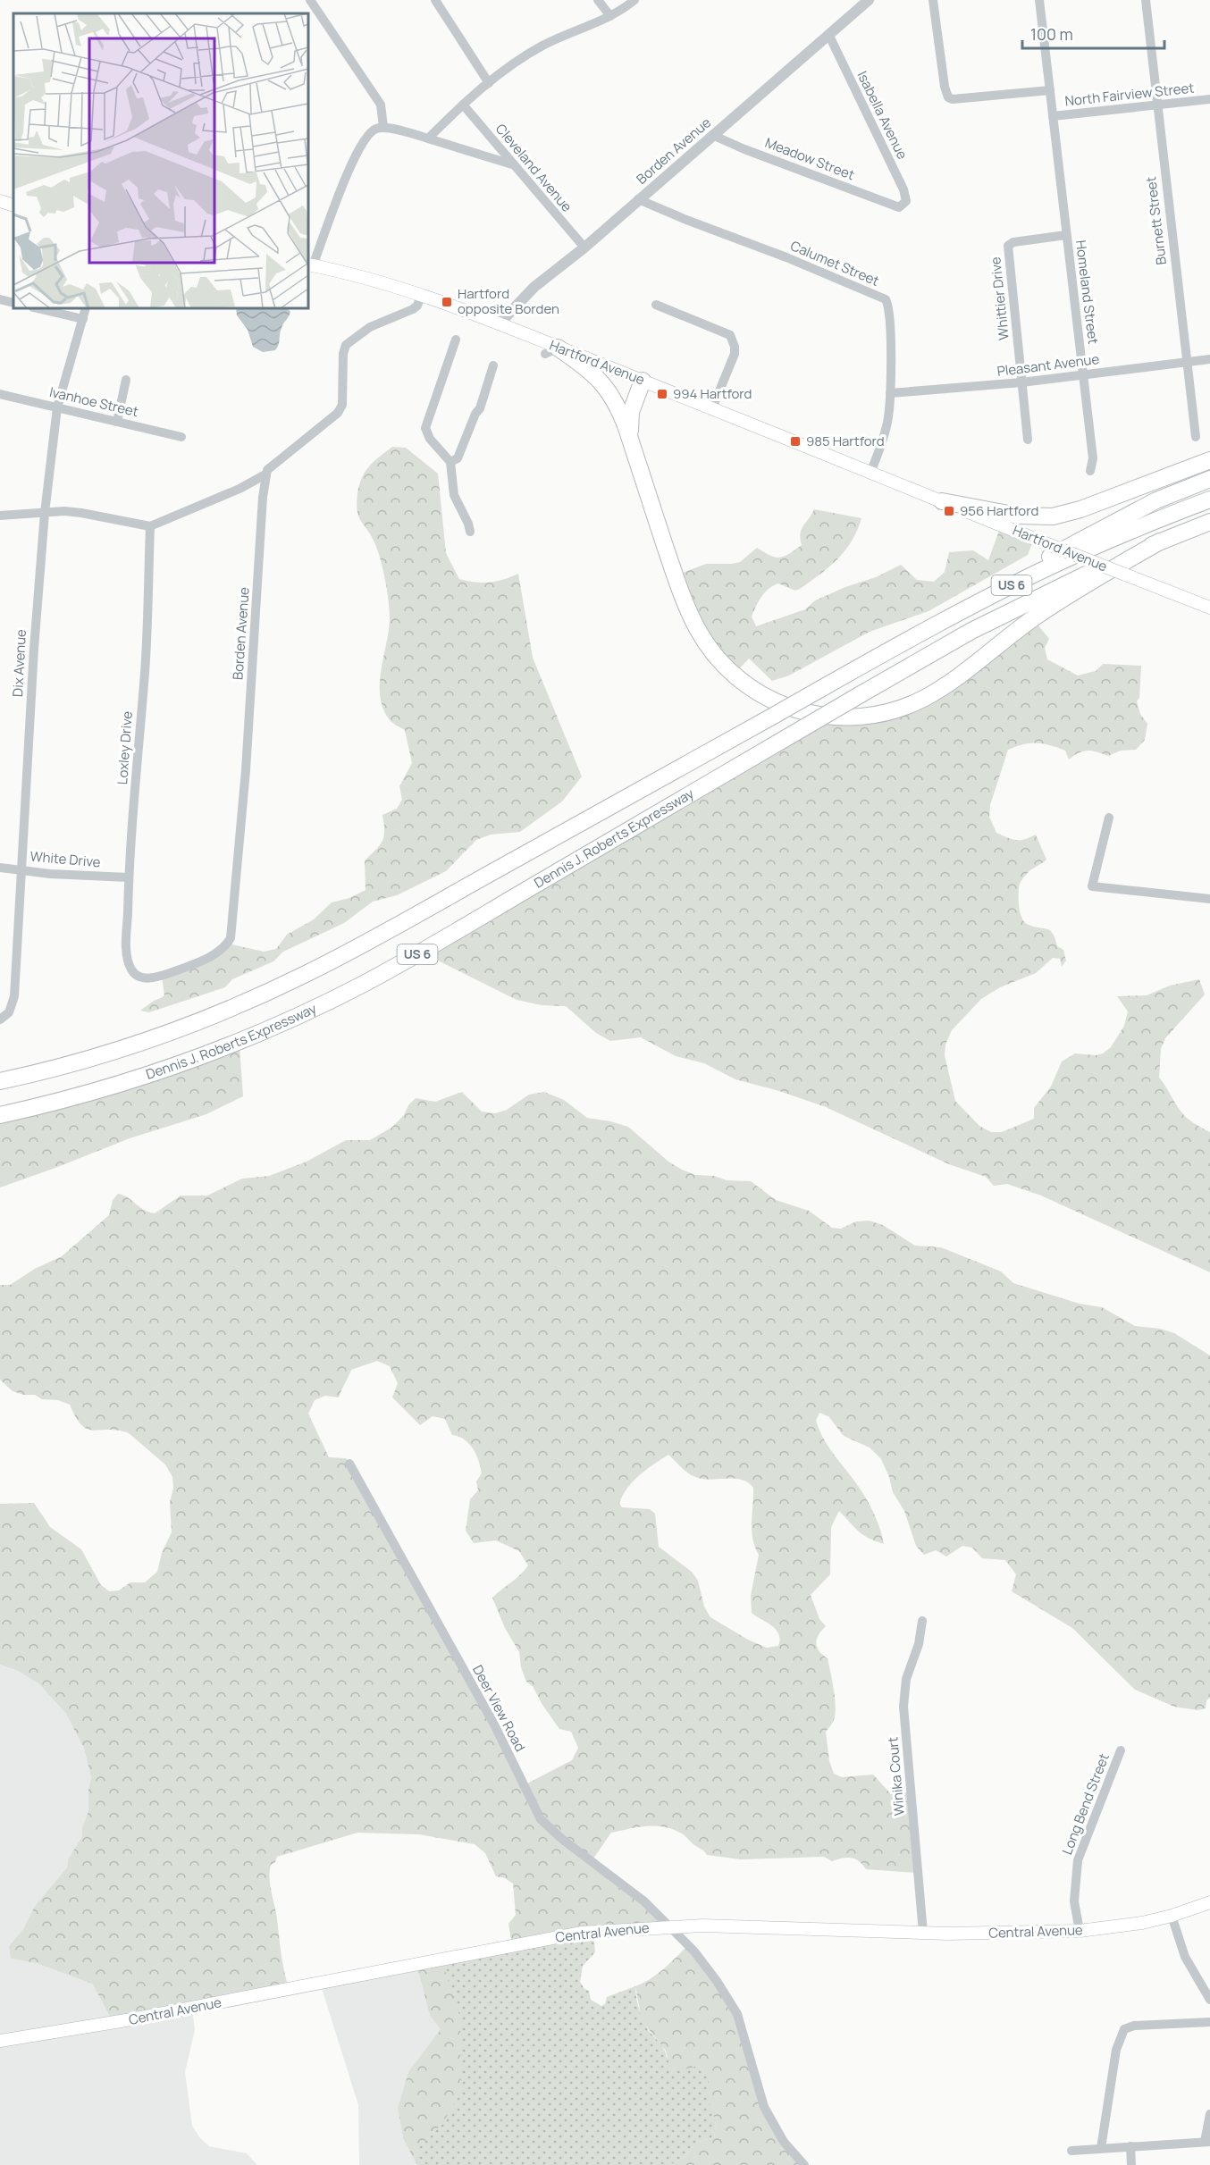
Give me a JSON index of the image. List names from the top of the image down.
{
  "streets": {
    "highway": ["US 6", "Dennis J. Roberts Expressway"],
    "main road": ["Hartford Avenue", "Central Avenue"],
    "street": [
      "North Fairview Street",
      "Isabella Avenue",
      "Borden Avenue",
      "Meadow Street",
      "Cleveland Avenue",
      "Burnett Street",
      "Calumet Street",
      "Homeland Street",
      "Whittier Drive",
      "Pleasant Avenue",
      "Ivanhoe Street",
      "Dix Avenue",
      "Loxley Drive",
      "White Drive",
      "Deer View Road",
      "Winika Court",
      "Long Bend Street"
    ]
  },
  "crossings": [
    ["North Fairview Street", "Burnett Street"],
    ["North Fairview Street", "Homeland Street"],
    ["Isabella Avenue", "Borden Avenue"],
    ["Isabella Avenue", "Meadow Street"],
    ["Borden Avenue", "Meadow Street"],
    ["Borden Avenue", "Cleveland Avenue"],
    ["Borden Avenue", "Calumet Street"],
    ["Borden Avenue", "Hartford Avenue"],
    ["Borden Avenue", "Loxley Drive"],
    ["Burnett Street", "Pleasant Avenue"],
    ["Calumet Street", "Hartford Avenue"],
    ["Calumet Street", "Pleasant Avenue"],
    ["Homeland Street", "Whittier Drive"],
    ["Homeland Street", "Pleasant Avenue"],
    ["Whittier Drive", "Pleasant Avenue"],
    ["Ivanhoe Street", "Dix Avenue"],
    ["Dix Avenue", "White Drive"],
    ["Loxley Drive", "White Drive"],
    ["Deer View Road", "Central Avenue"],
    ["Winika Court", "Central Avenue"],
    ["Long Bend Street", "Central Avenue"]
  ],
  "places": {
    "transit": [
      "Hartford opposite Borden",
      "994 Hartford",
      "985 Hartford",
      "956 Hartford"
    ]
  },
  "scale_bar": "100 m"
}
